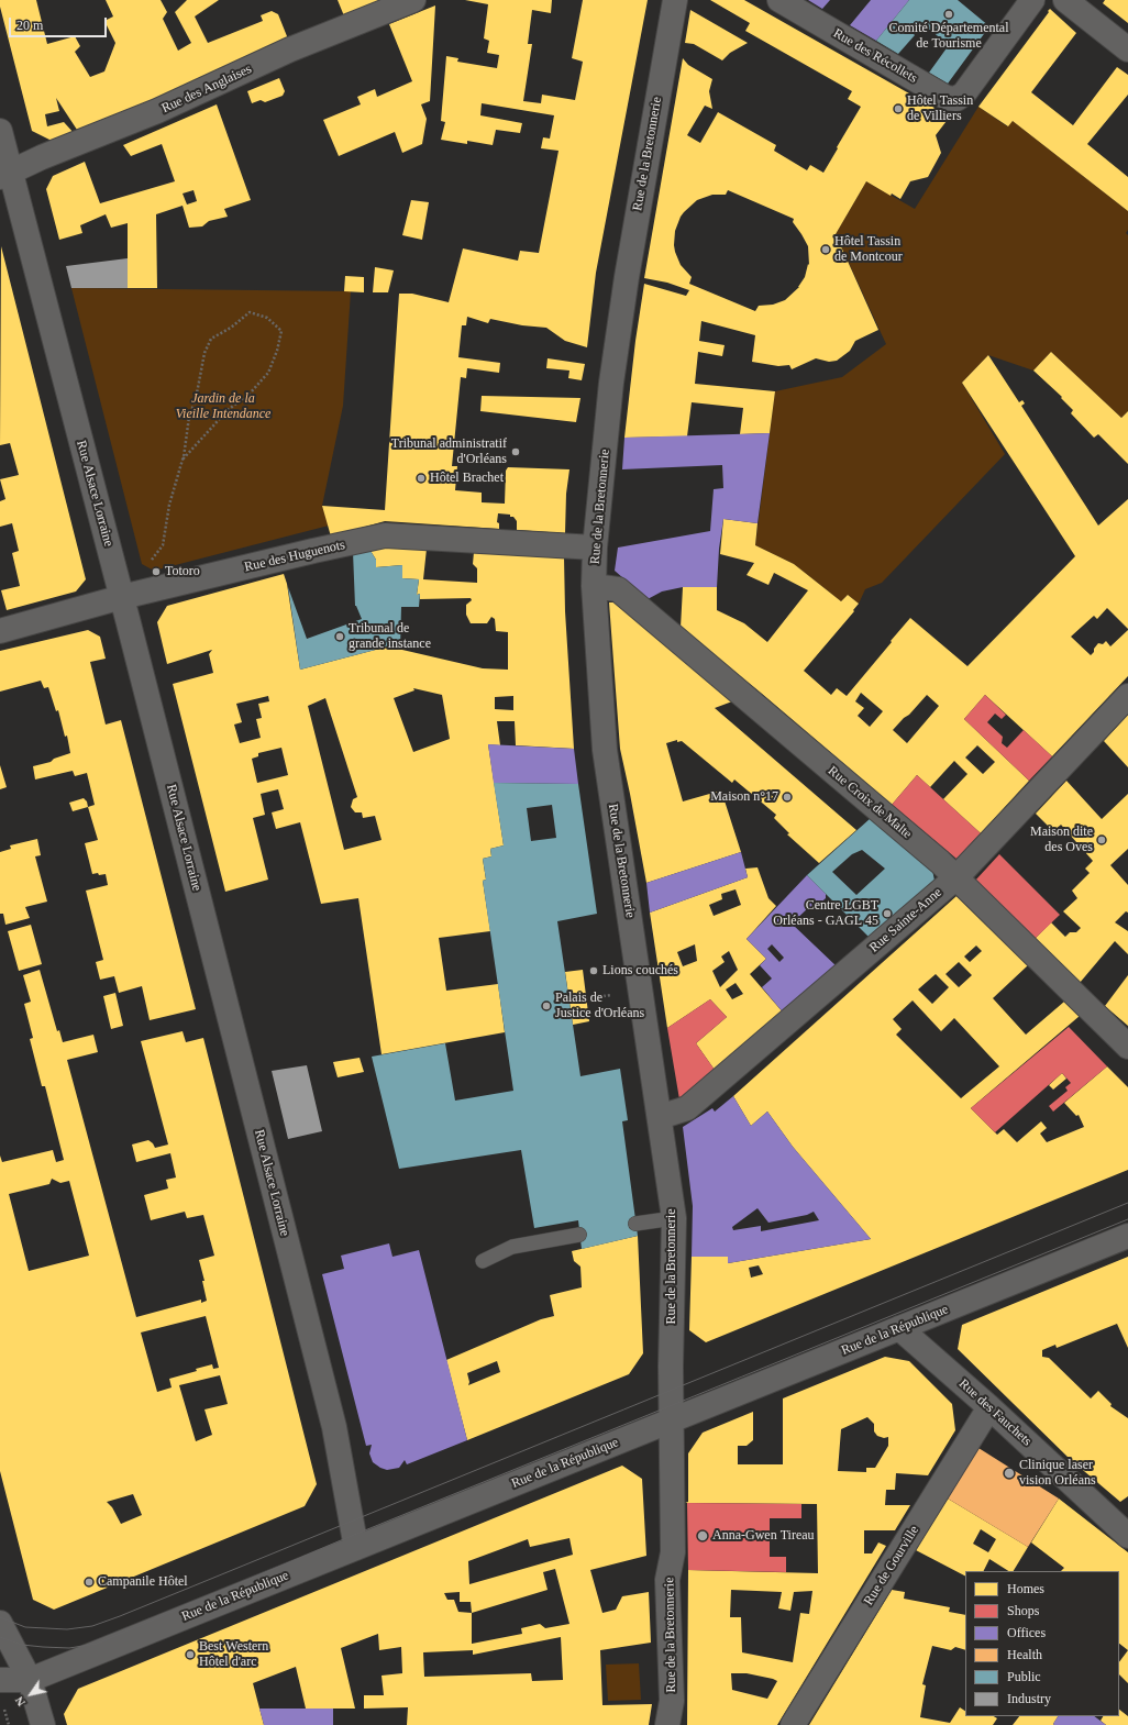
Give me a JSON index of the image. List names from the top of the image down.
{
  "streets": {
    "street": [
      "Rue des Récollets",
      "Rue des Anglaises",
      "Rue de la Bretonnerie",
      "Rue Alsace Lorraine",
      "Rue des Huguenots",
      "Rue Croix de Malte",
      "Rue Sainte-Anne",
      "Rue de la République",
      "Rue des Fauchets",
      "Rue de Gourville"
    ]
  },
  "crossings": [
    ["Rue des Anglaises", "Rue Alsace Lorraine"],
    ["Rue de la Bretonnerie", "Rue des Huguenots"],
    ["Rue de la Bretonnerie", "Rue Croix de Malte"],
    ["Rue de la Bretonnerie", "Rue Sainte-Anne"],
    ["Rue de la Bretonnerie", "Rue de la République"],
    ["Rue Alsace Lorraine", "Rue des Huguenots"],
    ["Rue Alsace Lorraine", "Rue de la République"],
    ["Rue Croix de Malte", "Rue Sainte-Anne"],
    ["Rue de la République", "Rue des Fauchets"],
    ["Rue des Fauchets", "Rue de Gourville"]
  ],
  "parks": ["Jardin de la Vieille Intendance"],
  "places": [
    "Comité Départemental de Tourisme",
    "Hôtel Tassin de Villiers",
    "Hôtel Tassin de Montcour",
    "Tribunal administratif d'Orléans",
    "Hôtel Brachet",
    "Totoro",
    "Tribunal de grande instance",
    "Maison n°17",
    "Maison dite des Oves",
    "Centre LGBT Orléans - GAGL 45",
    "Lions couchés",
    "Palais de Justice d'Orléans",
    "Clinique laser vision Orléans",
    "Anna-Gwen Tireau",
    "Campanile Hôtel",
    "Best Western Hôtel d'arc"
  ],
  "legend": [
    "Homes",
    "Shops",
    "Offices",
    "Health",
    "Public",
    "Industry"
  ],
  "scale_bar": "20 m",
  "north": "bottom left"
}
